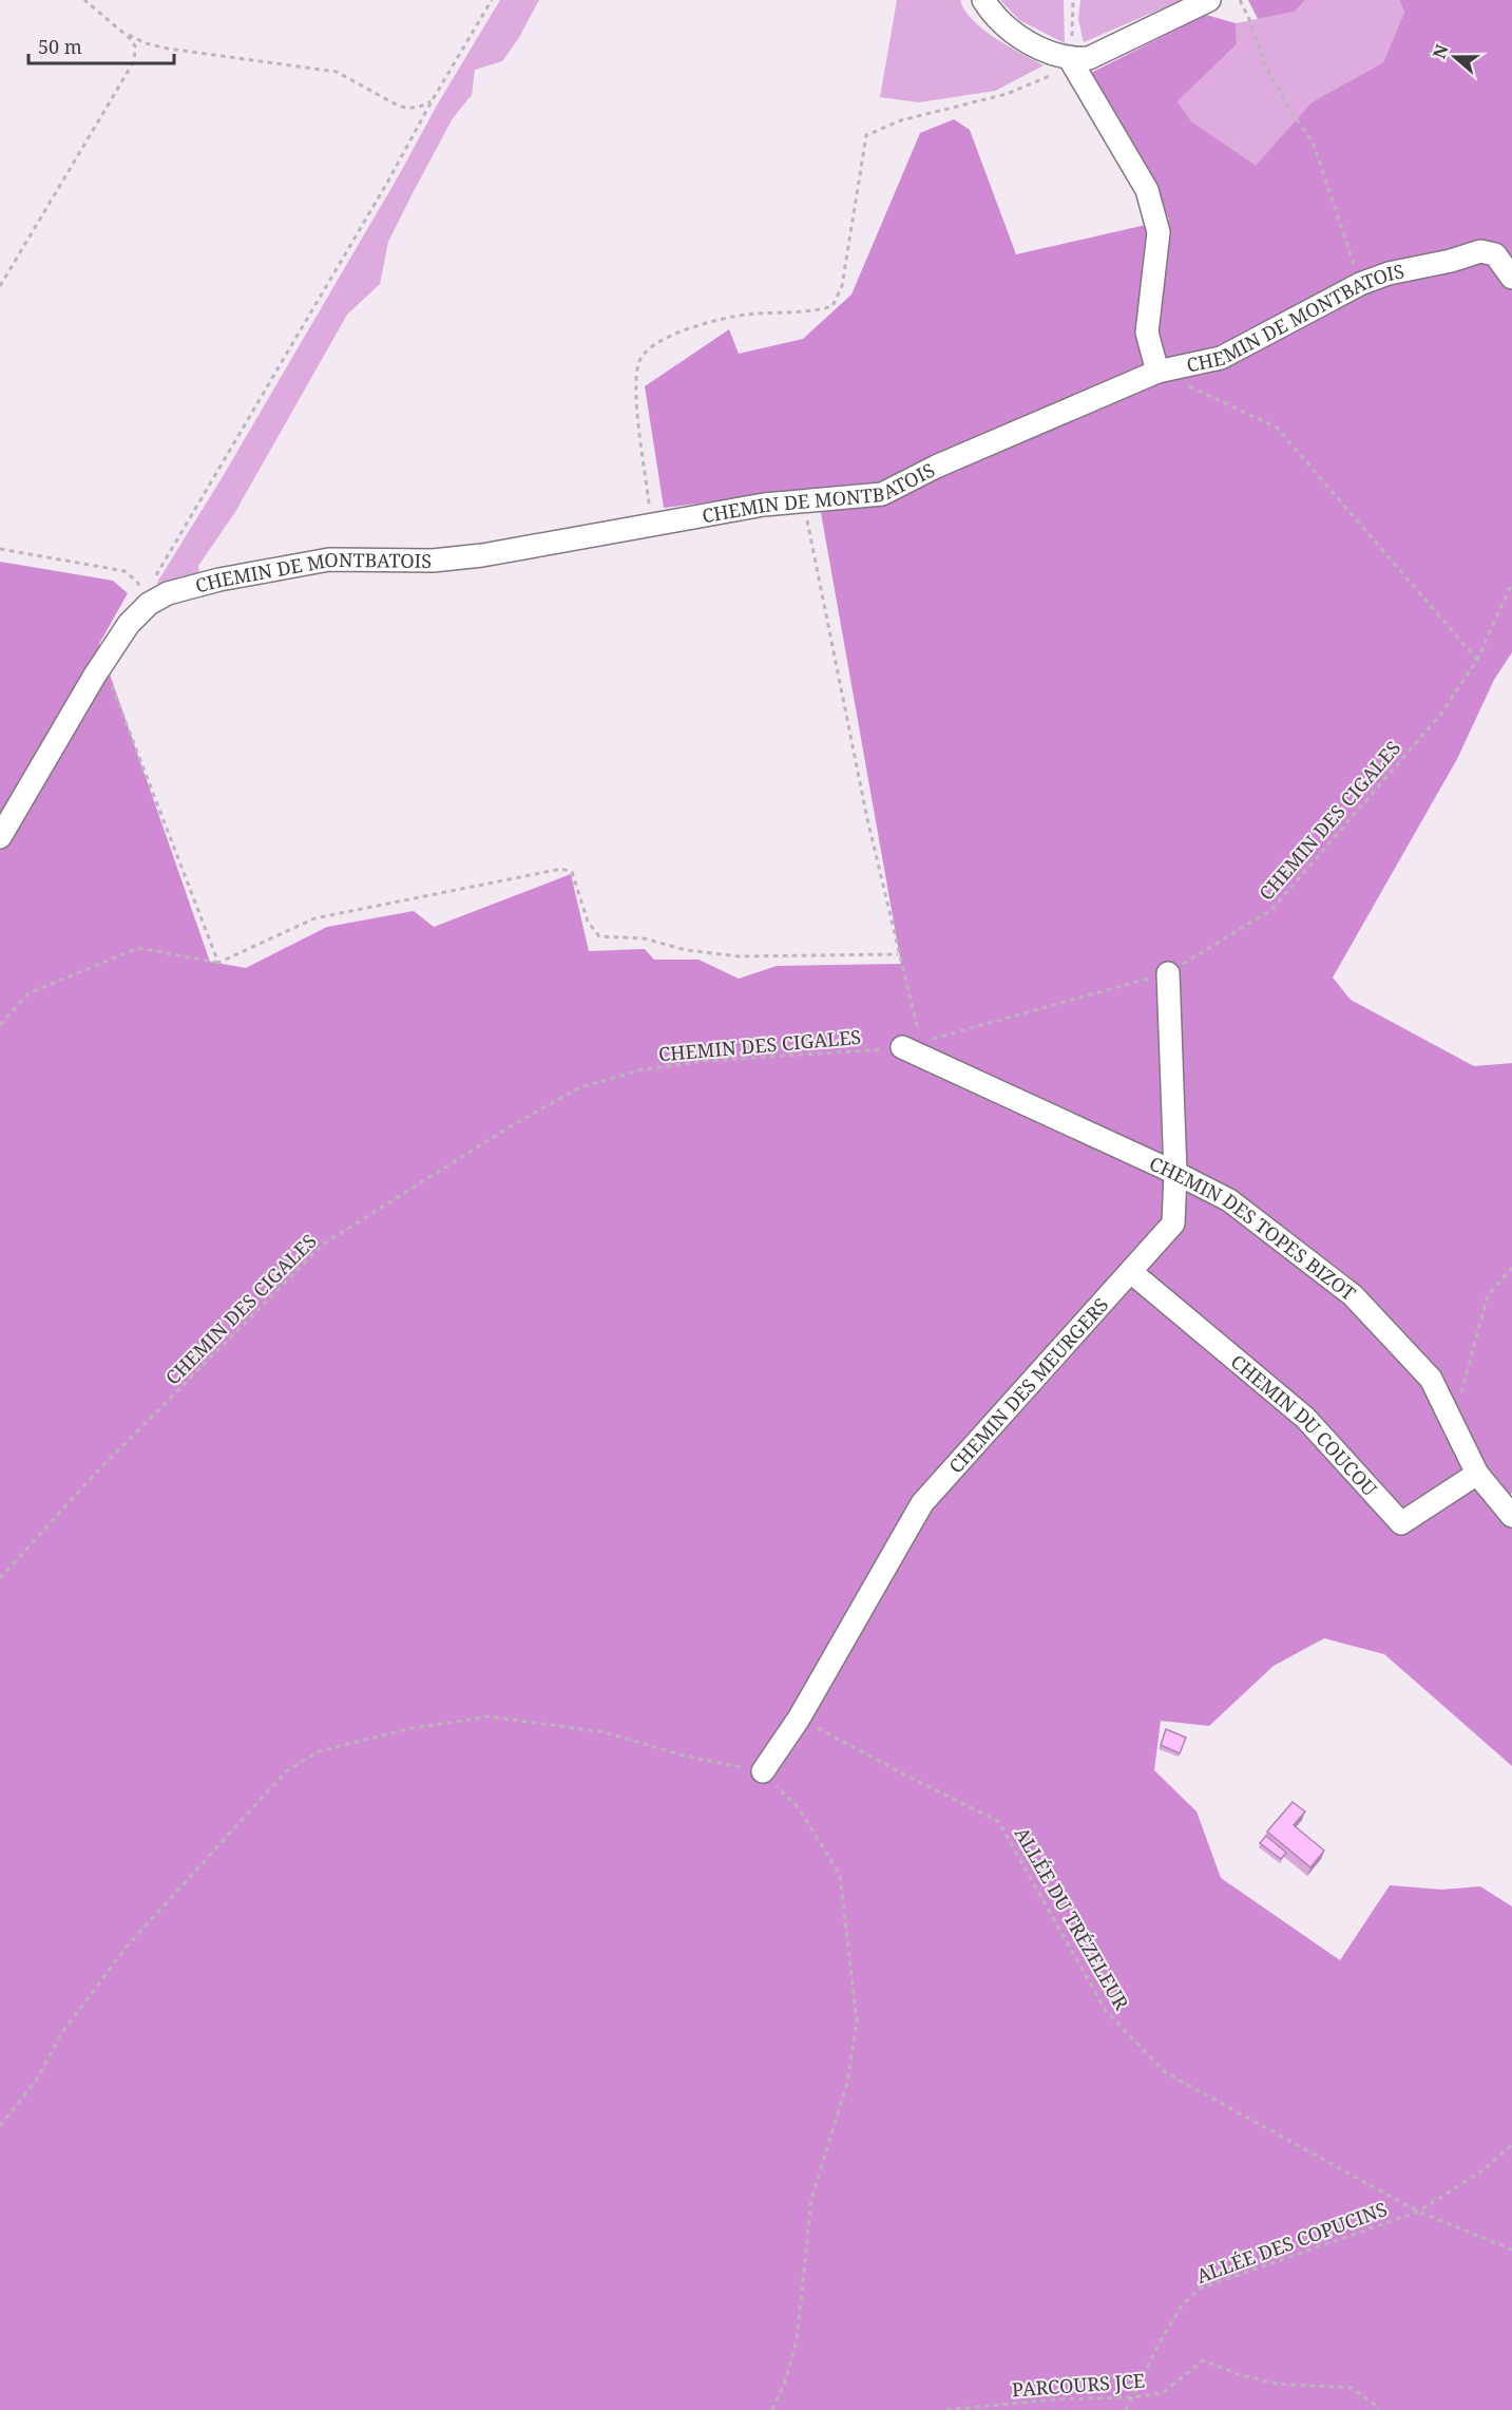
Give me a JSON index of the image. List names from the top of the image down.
{
  "streets": {
    "street": [
      "CHEMIN DE MONTBATOIS",
      "CHEMIN DES TOPES BIZOT",
      "CHEMIN DES MEURGERS",
      "CHEMIN DU COUCOU"
    ],
    "path": [
      "CHEMIN DES CIGALES",
      "ALLÉE DU TRÉZELEUR",
      "ALLÉE DES COPUCINS",
      "PARCOURS JCE"
    ]
  },
  "crossings": [
    ["CHEMIN DES CIGALES", "CHEMIN DES TOPES BIZOT"],
    ["CHEMIN DES CIGALES", "CHEMIN DES MEURGERS"],
    ["CHEMIN DES TOPES BIZOT", "CHEMIN DES MEURGERS"],
    ["CHEMIN DES TOPES BIZOT", "CHEMIN DU COUCOU"],
    ["CHEMIN DES MEURGERS", "CHEMIN DU COUCOU"],
    ["CHEMIN DES MEURGERS", "ALLÉE DU TRÉZELEUR"],
    ["ALLÉE DU TRÉZELEUR", "ALLÉE DES COPUCINS"],
    ["ALLÉE DES COPUCINS", "PARCOURS JCE"]
  ],
  "scale_bar": "50 m",
  "north": "left"
}
